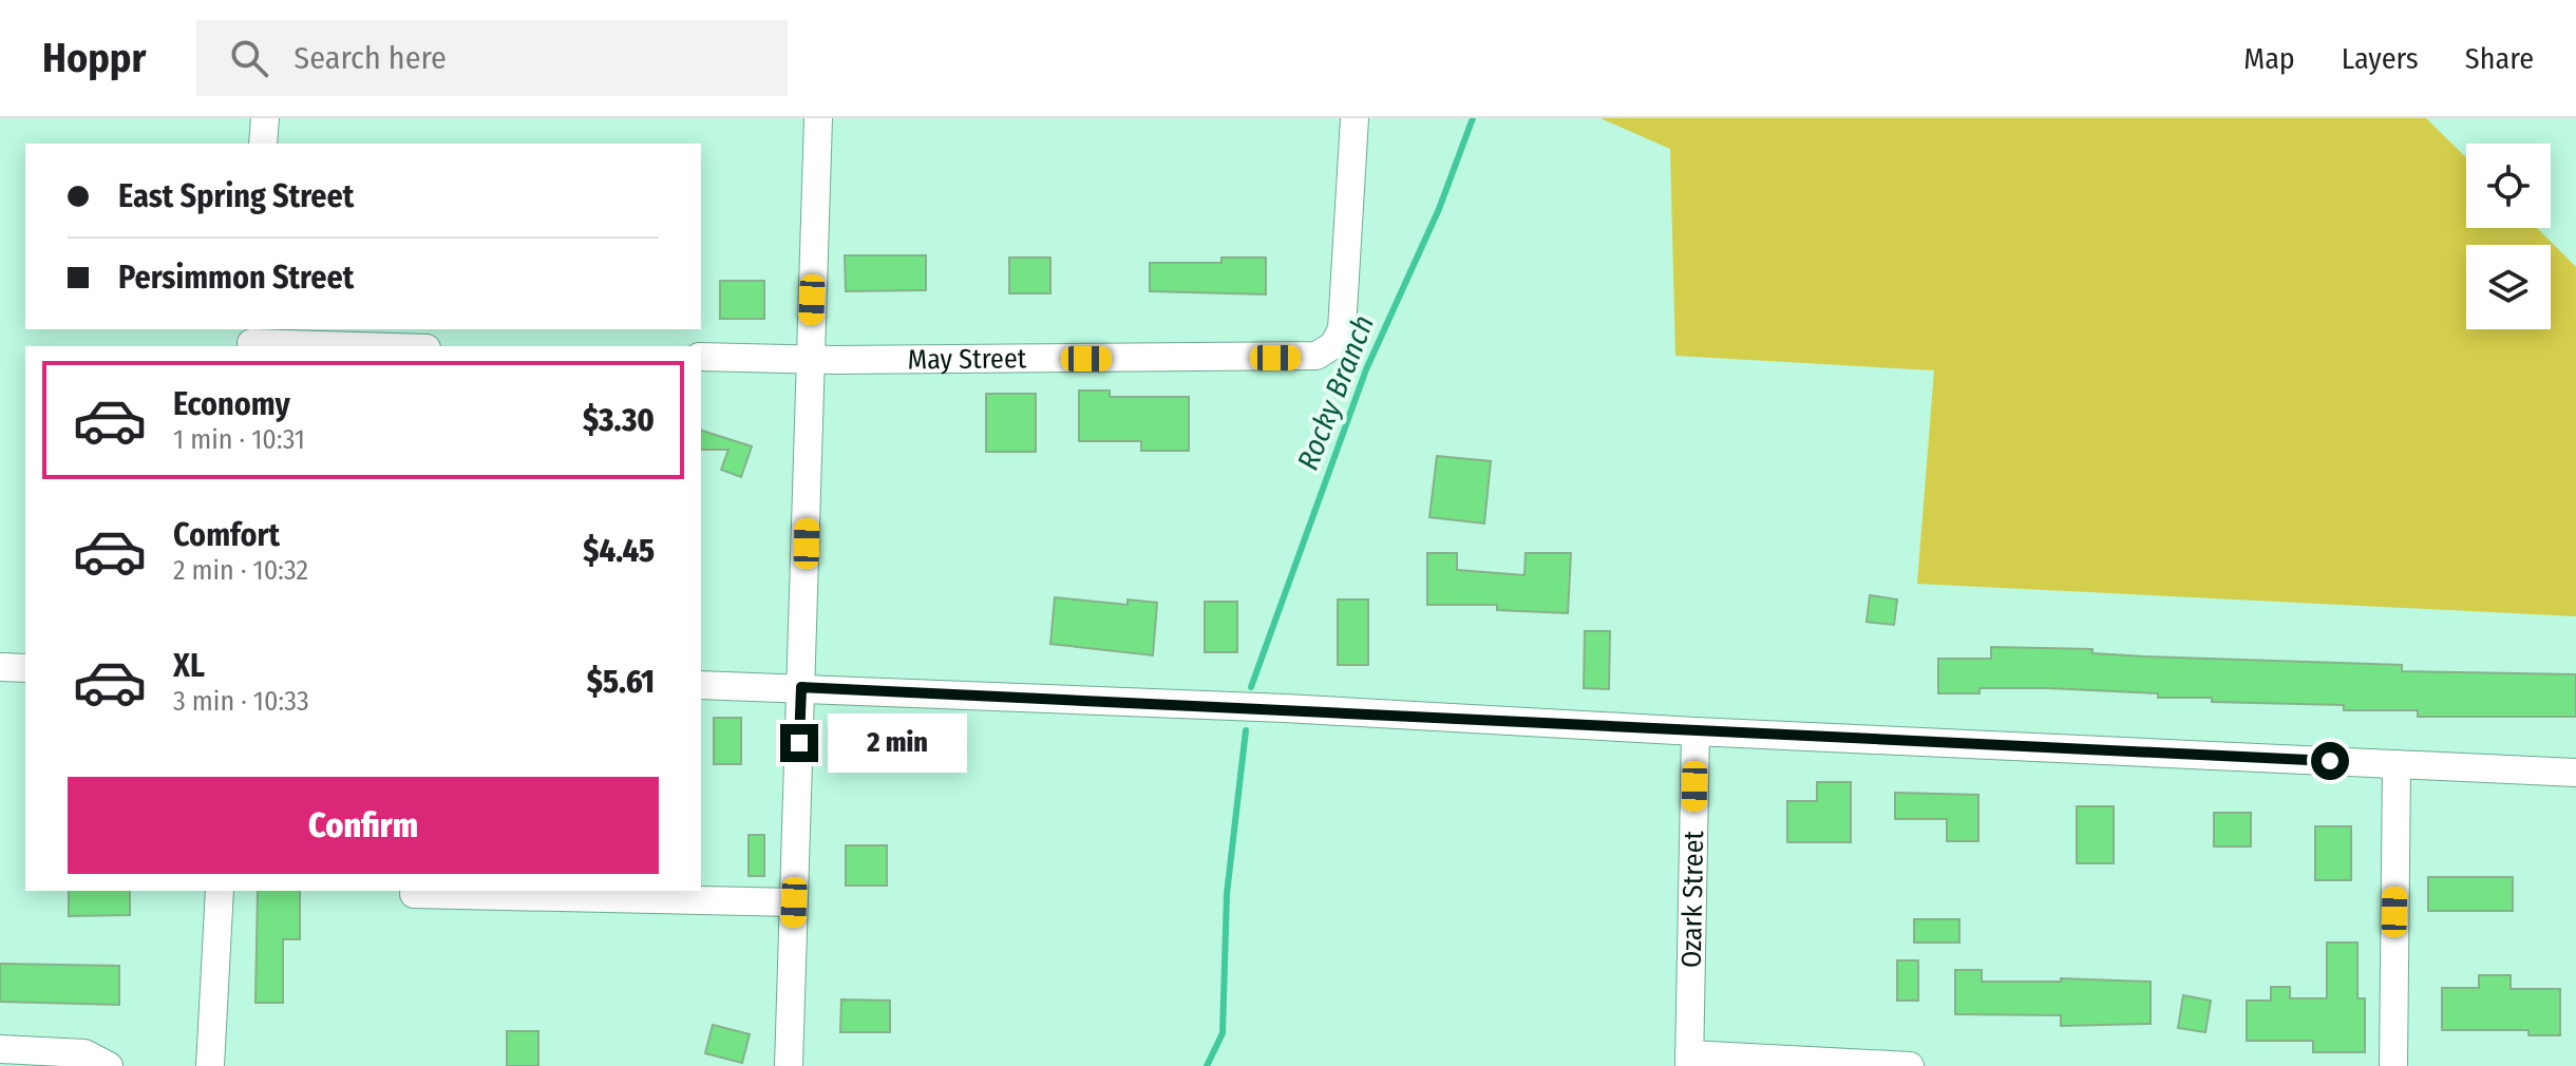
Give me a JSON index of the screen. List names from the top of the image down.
{
  "streets": {
    "street": ["May Street", "Ozark Street"]
  },
  "water": ["Rocky Branch"],
  "page": {
    "header": "Hoppr",
    "search": "Search here",
    "nav": ["Map", "Layers", "Share"],
    "banner": ["East Spring Street", "Persimmon Street"],
    "list": [
      {
        "name": "Economy",
        "note": "1 min · 10:31",
        "value": "$3.30"
      },
      {
        "name": "Comfort",
        "note": "2 min · 10:32",
        "value": "$4.45"
      },
      {
        "name": "XL",
        "note": "3 min · 10:33",
        "value": "$5.61"
      }
    ],
    "bubble": "2 min",
    "buttons": "Confirm"
  }
}
